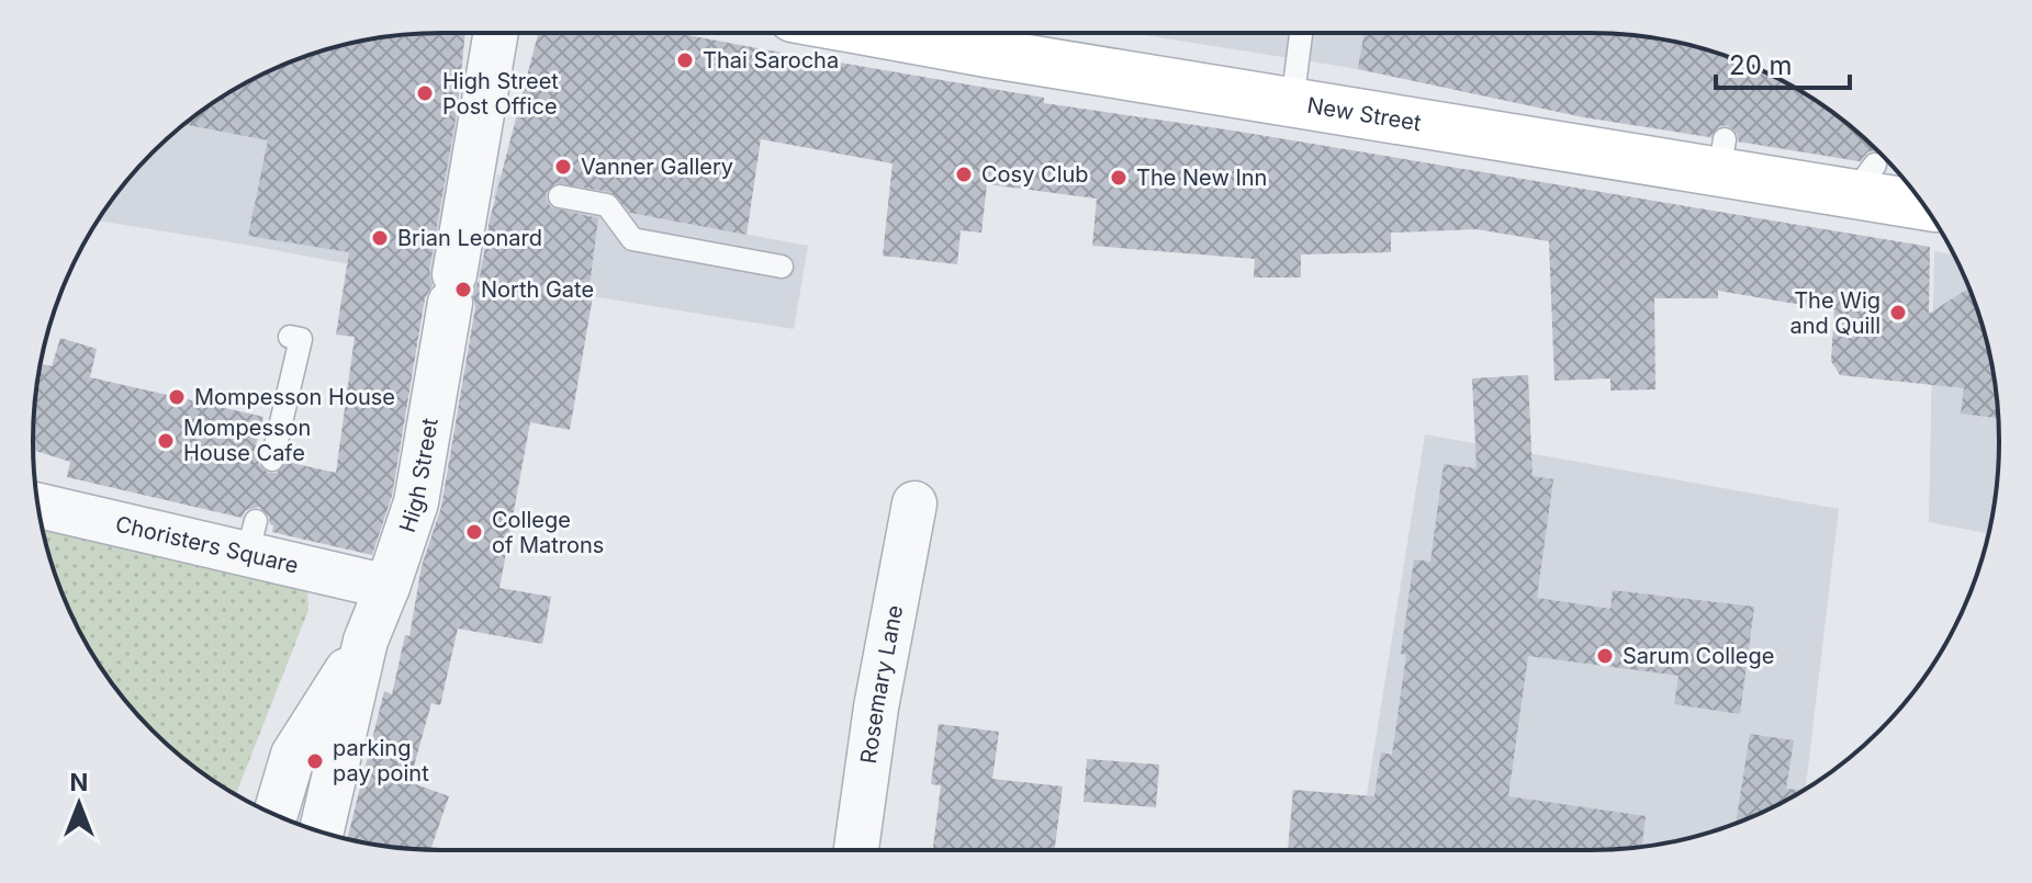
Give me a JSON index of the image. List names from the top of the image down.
{
  "streets": {
    "street": [
      "New Street",
      "High Street",
      "Choristers Square",
      "Rosemary Lane"
    ]
  },
  "crossings": [
    ["High Street", "Choristers Square"]
  ],
  "places": [
    "Thai Sarocha",
    "High Street Post Office",
    "Vanner Gallery",
    "Cosy Club",
    "The New Inn",
    "Brian Leonard",
    "North Gate",
    "The Wig and Quill",
    "Mompesson House",
    "Mompesson House Cafe",
    "College of Matrons",
    "Sarum College",
    "parking pay point"
  ],
  "scale_bar": "20 m",
  "north": "top"
}
